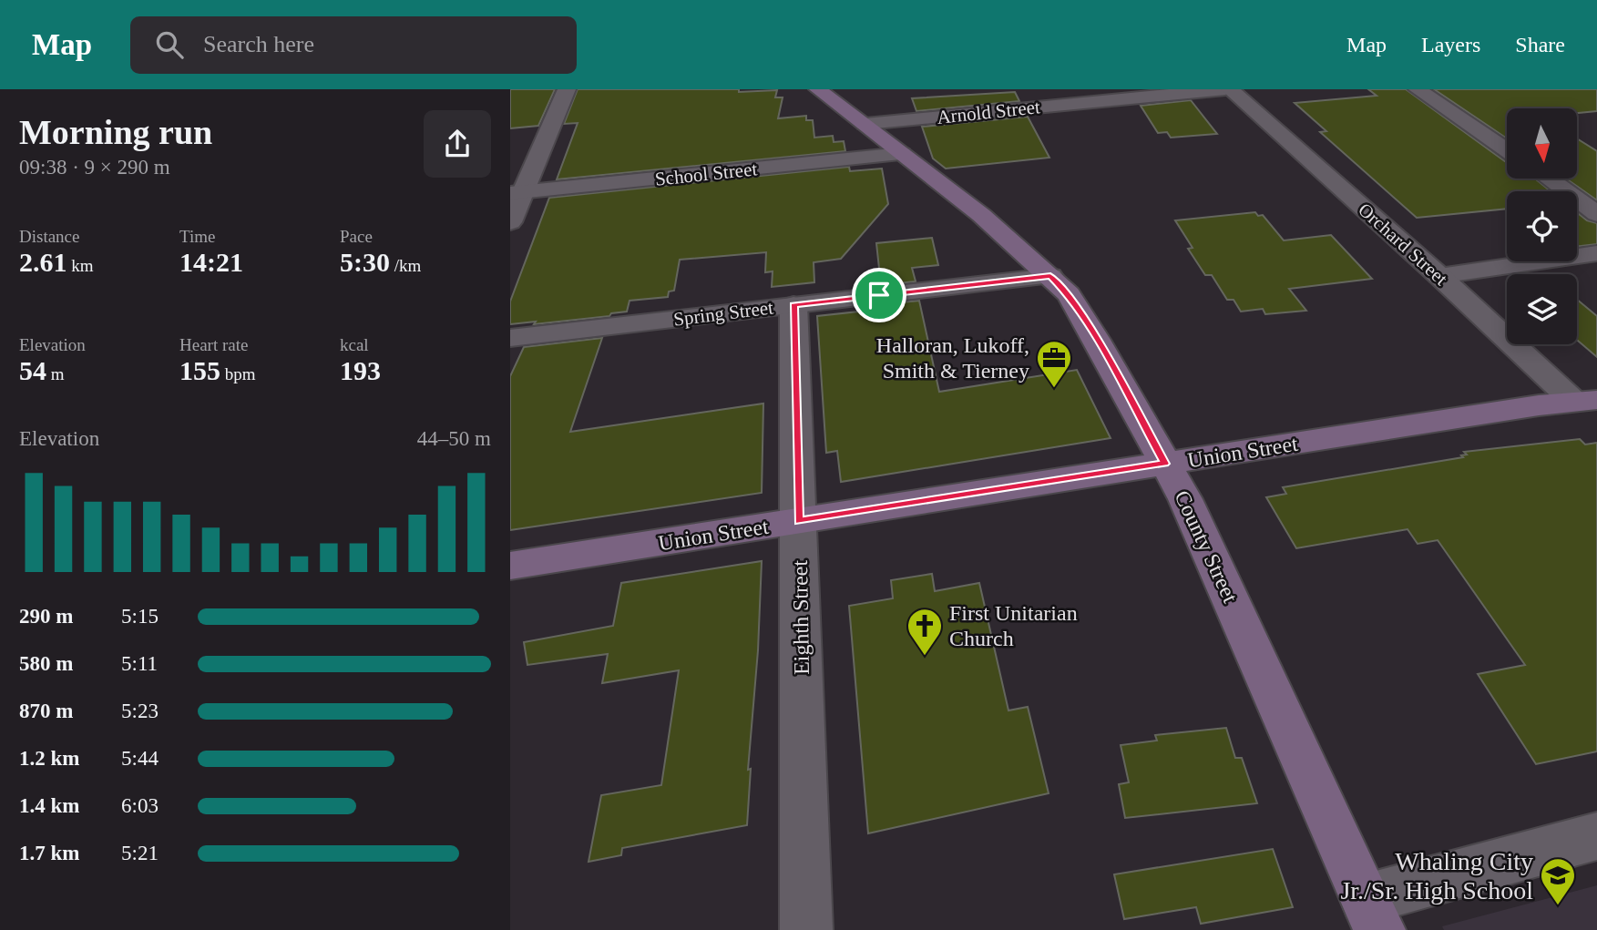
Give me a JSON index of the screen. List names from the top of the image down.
{
  "streets": {
    "main road": ["Union Street", "County Street"],
    "street": [
      "Arnold Street",
      "School Street",
      "Orchard Street",
      "Spring Street",
      "Eighth Street"
    ]
  },
  "crossings": [
    ["Arnold Street", "Orchard Street"],
    ["Arnold Street", "County Street"],
    ["School Street", "County Street"],
    ["Orchard Street", "Union Street"],
    ["Spring Street", "County Street"],
    ["Spring Street", "Eighth Street"],
    ["Union Street", "County Street"],
    ["Union Street", "Eighth Street"]
  ],
  "places": {
    "office": ["Halloran, Lukoff, Smith & Tierney"],
    "church": ["First Unitarian Church"],
    "school or university": ["Whaling City Jr./Sr. High School"]
  },
  "north": "bottom",
  "page": {
    "header": "Map",
    "search": "Search here",
    "nav": ["Map", "Layers", "Share"],
    "heading": ["Morning run", "09:38 · 9 × 290 m"],
    "stats": [
      ["Distance", "2.61 km"],
      ["Time", "14:21"],
      ["Pace", "5:30 /km"],
      ["Elevation", "54 m"],
      ["Heart rate", "155 bpm"],
      ["kcal", "193"]
    ],
    "chart": ["Elevation", "44–50 m"],
    "list": [
      {
        "name": "290 m",
        "note": "5:15"
      },
      {
        "name": "580 m",
        "note": "5:11"
      },
      {
        "name": "870 m",
        "note": "5:23"
      },
      {
        "name": "1.2 km",
        "note": "5:44"
      },
      {
        "name": "1.4 km",
        "note": "6:03"
      },
      {
        "name": "1.7 km",
        "note": "5:21"
      }
    ]
  }
}
